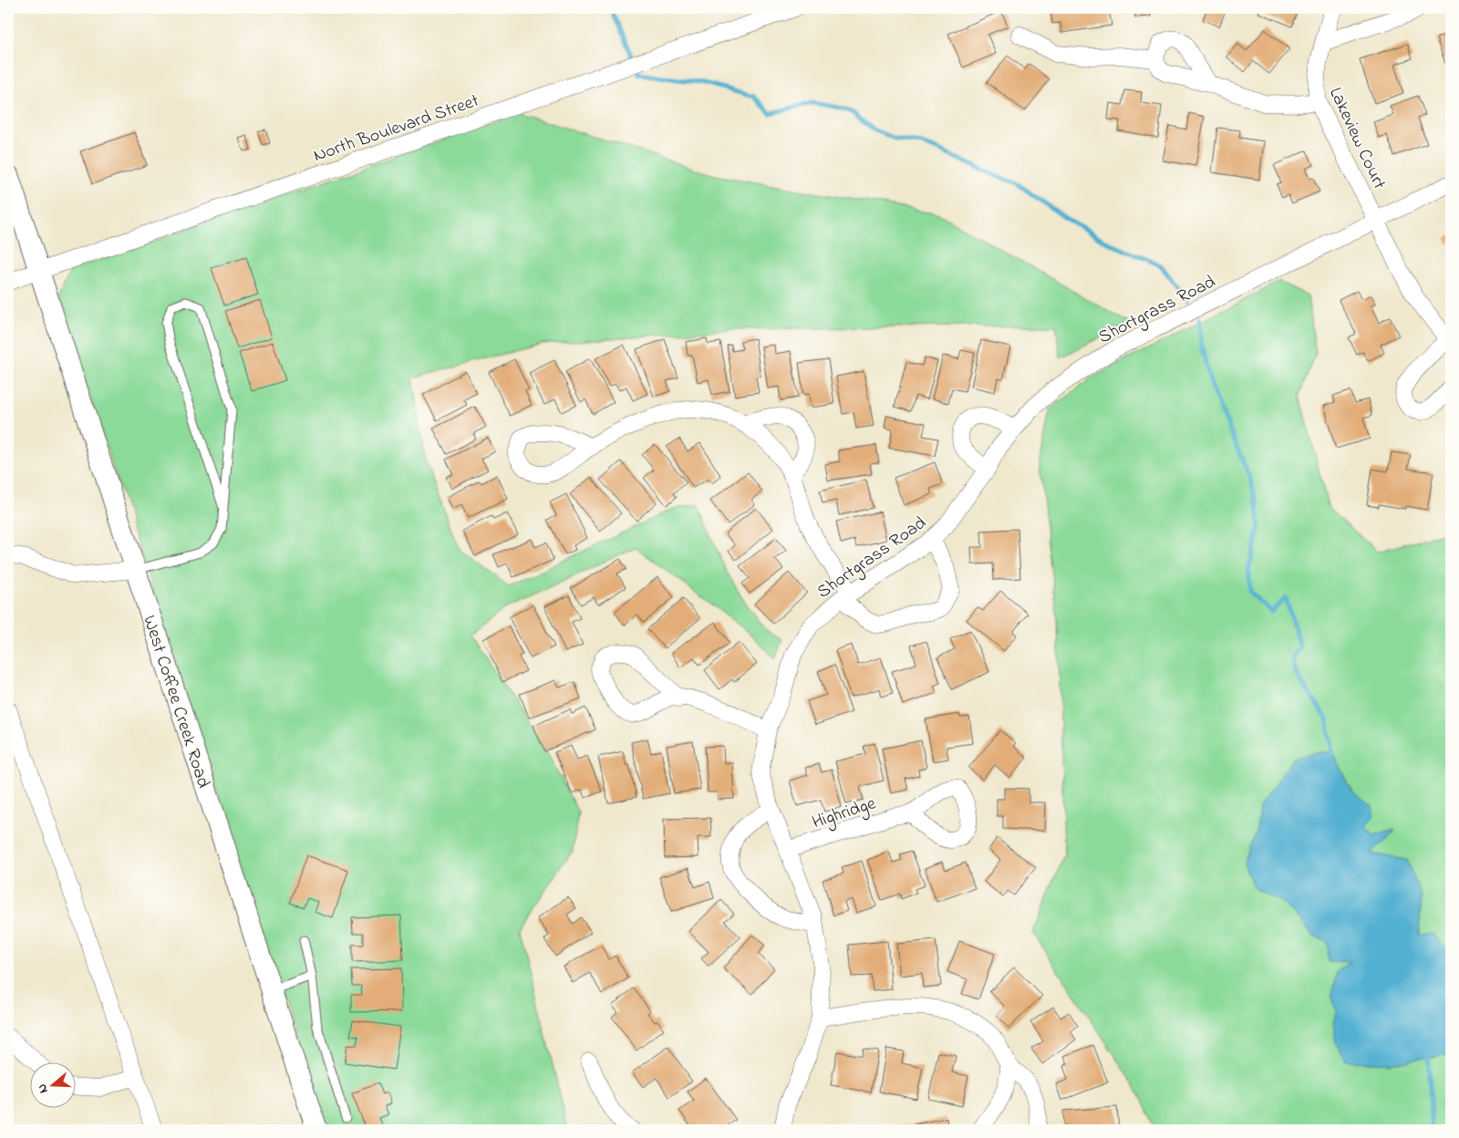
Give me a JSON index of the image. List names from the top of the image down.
{
  "streets": {
    "street": [
      "North Boulevard Street",
      "Lakeview Court",
      "Shortgrass Road",
      "West Coffee Creek Road",
      "Highridge"
    ]
  },
  "crossings": [
    ["North Boulevard Street", "West Coffee Creek Road"],
    ["Lakeview Court", "Shortgrass Road"],
    ["Shortgrass Road", "Highridge"]
  ],
  "north": "left"
}
